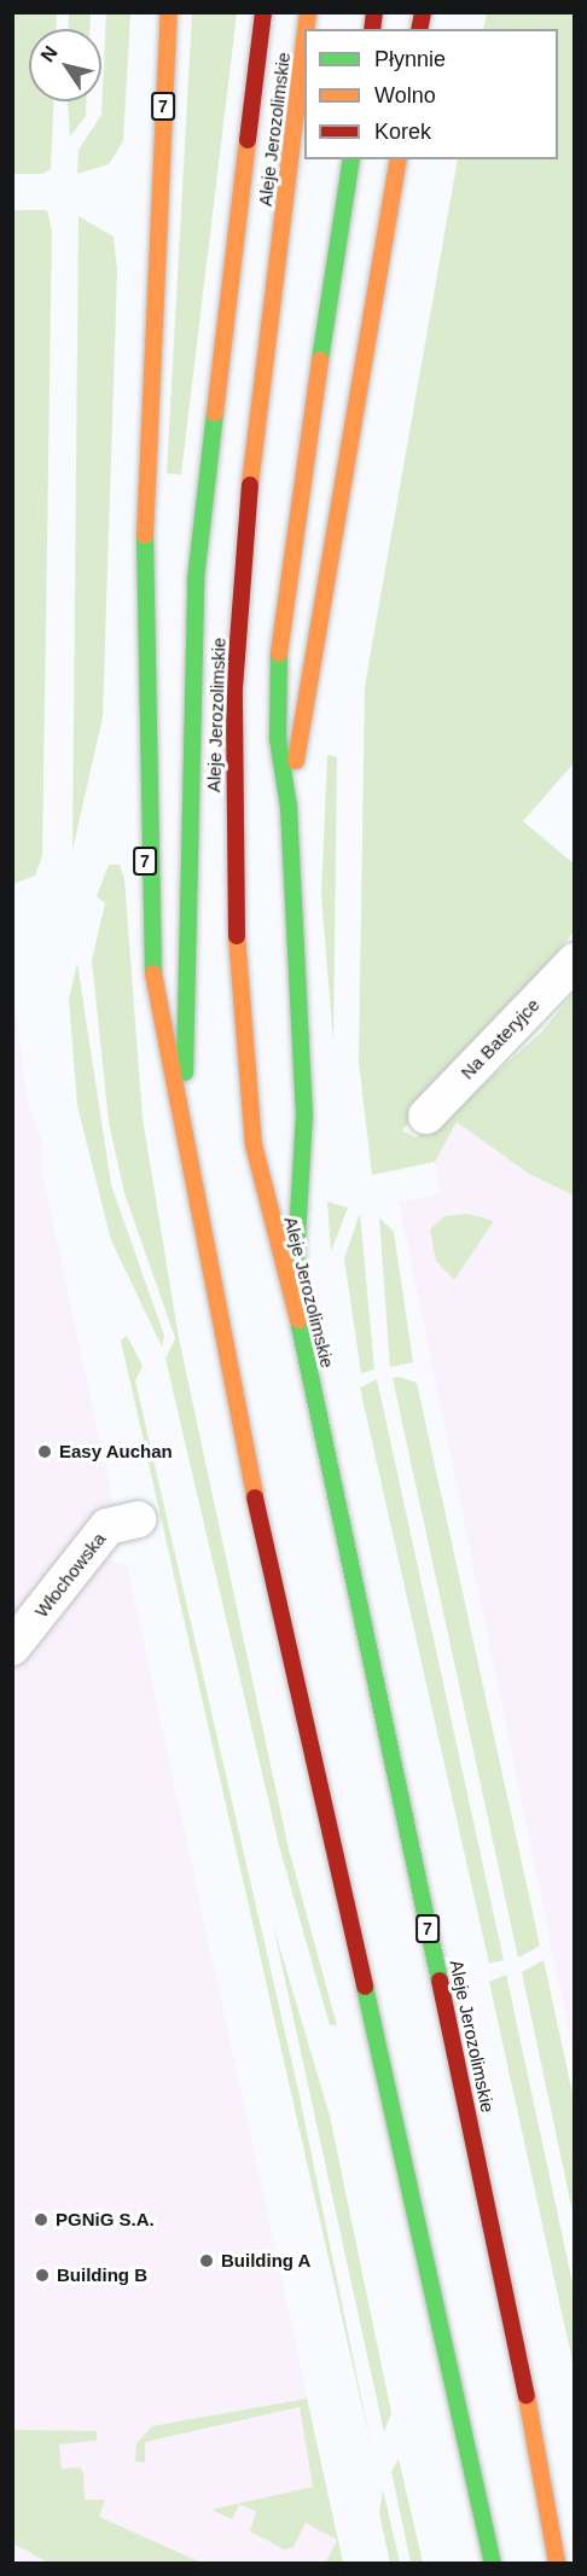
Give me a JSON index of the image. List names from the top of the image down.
{
  "streets": {
    "main road": ["7", "Aleje Jerozolimskie"],
    "street": ["Na Bateryjce", "Włochowska"]
  },
  "crossings": [
    ["7", "Aleje Jerozolimskie"]
  ],
  "places": [
    "Easy Auchan",
    "PGNiG S.A.",
    "Building A",
    "Building B"
  ],
  "legend": ["Płynnie", "Wolno", "Korek"],
  "north": "top left"
}
